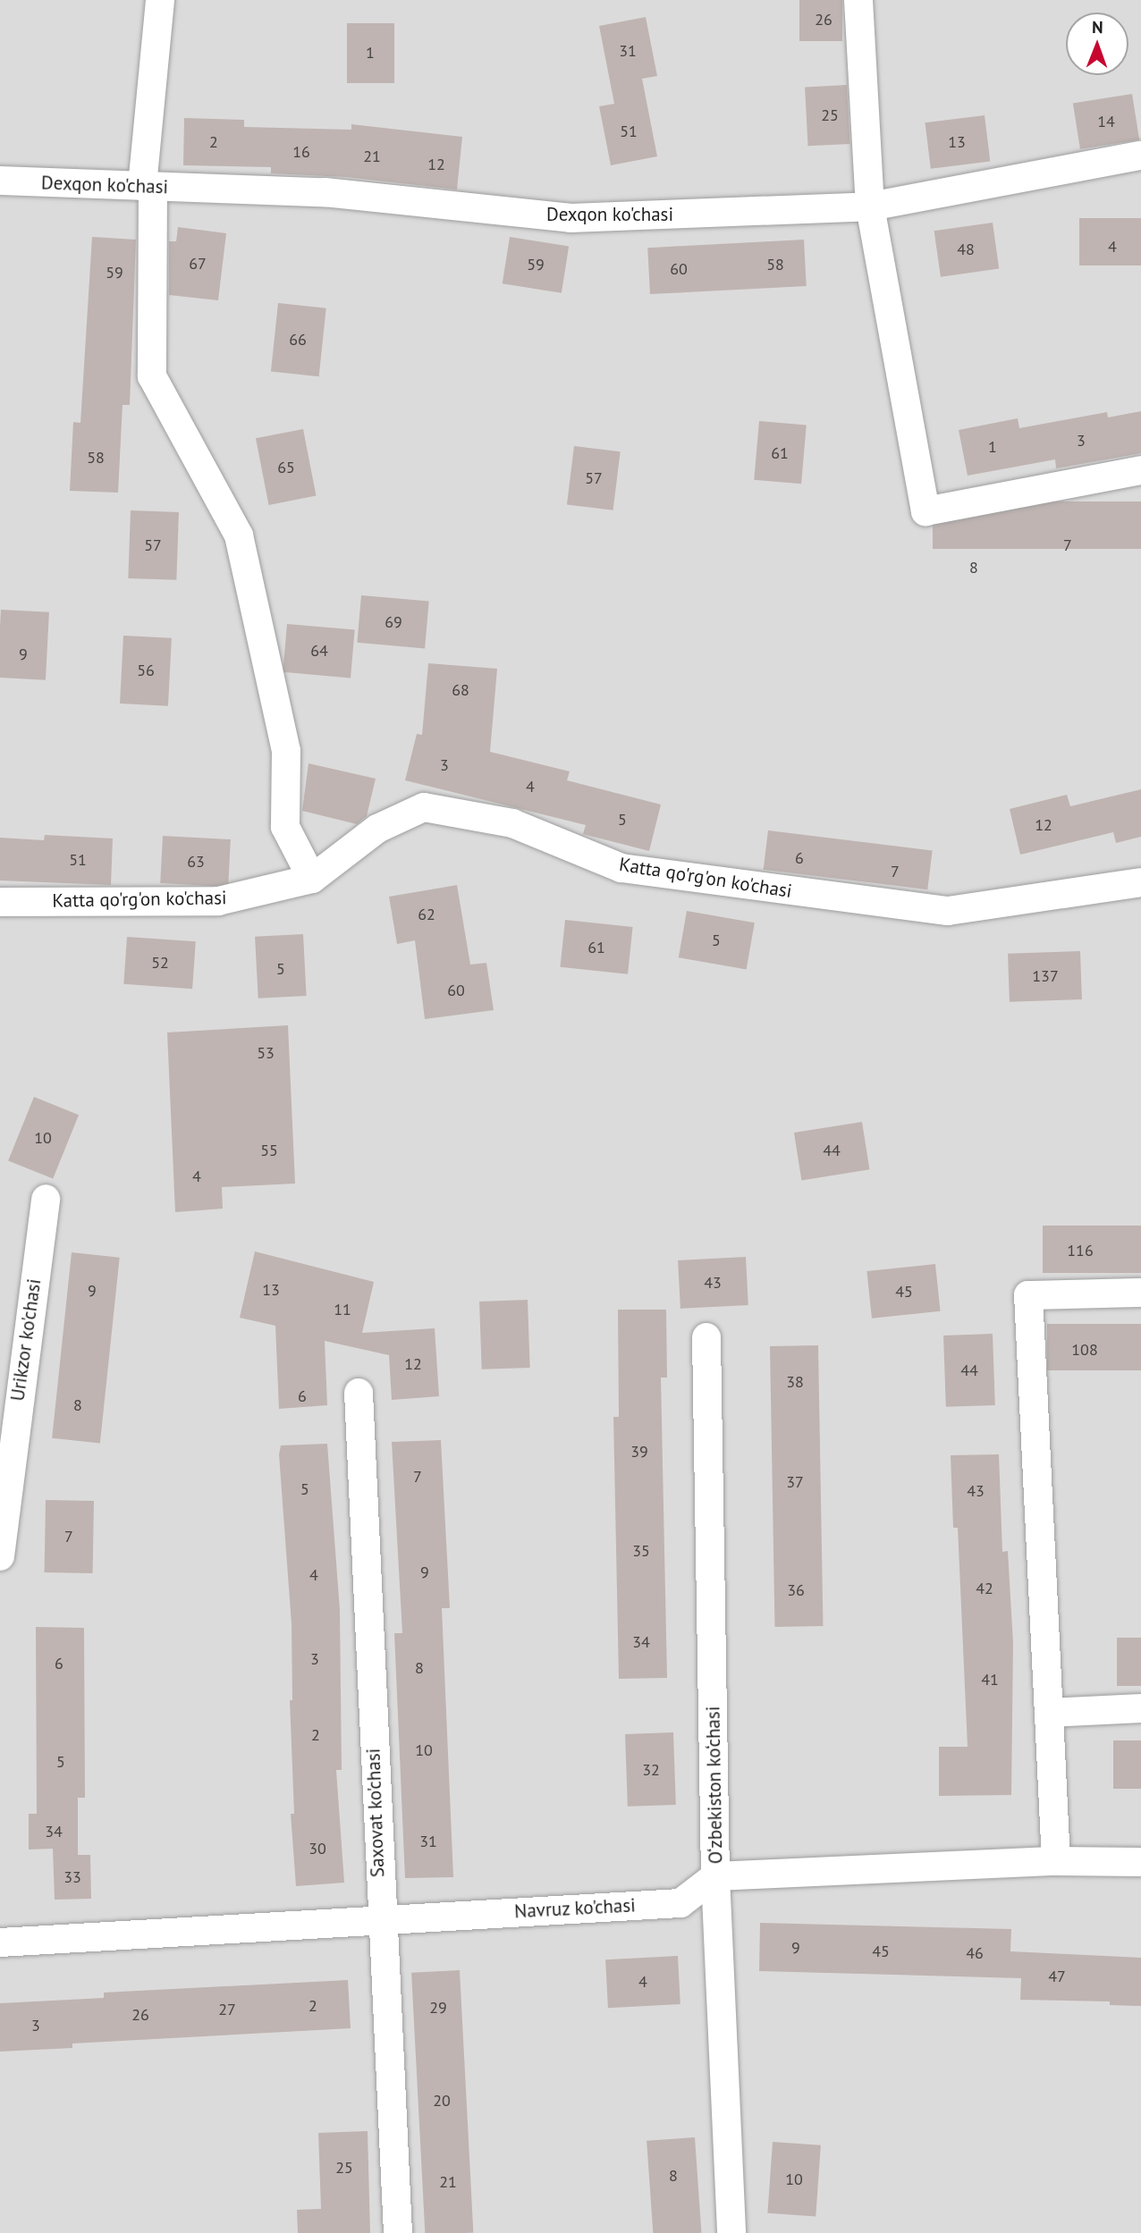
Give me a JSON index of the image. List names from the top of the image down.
{
  "streets": {
    "street": [
      "Dexqon ko'chasi",
      "Katta qo'rg'on ko'chasi",
      "Urikzor ko'chasi",
      "O‘zbekiston ko‘chasi",
      "Saxovat ko'chasi",
      "Navruz ko'chasi"
    ]
  },
  "crossings": [
    ["O‘zbekiston ko‘chasi", "Navruz ko'chasi"],
    ["Saxovat ko'chasi", "Navruz ko'chasi"]
  ],
  "house_numbers": [
    "26",
    "31",
    "1",
    "25",
    "14",
    "51",
    "2",
    "13",
    "16",
    "21",
    "12",
    "4",
    "48",
    "67",
    "59",
    "58",
    "60",
    "59",
    "66",
    "3",
    "1",
    "61",
    "58",
    "65",
    "57",
    "57",
    "7",
    "8",
    "69",
    "64",
    "9",
    "56",
    "68",
    "3",
    "4",
    "5",
    "12",
    "6",
    "51",
    "63",
    "7",
    "62",
    "5",
    "61",
    "52",
    "5",
    "137",
    "60",
    "53",
    "10",
    "55",
    "44",
    "4",
    "116",
    "43",
    "13",
    "9",
    "45",
    "11",
    "108",
    "12",
    "44",
    "38",
    "6",
    "8",
    "39",
    "7",
    "37",
    "5",
    "43",
    "7",
    "35",
    "9",
    "4",
    "42",
    "36",
    "34",
    "3",
    "6",
    "8",
    "41",
    "2",
    "10",
    "5",
    "32",
    "34",
    "31",
    "30",
    "33",
    "9",
    "45",
    "46",
    "47",
    "4",
    "2",
    "29",
    "27",
    "26",
    "3",
    "20",
    "25",
    "8",
    "10",
    "21"
  ],
  "north": "top"
}
